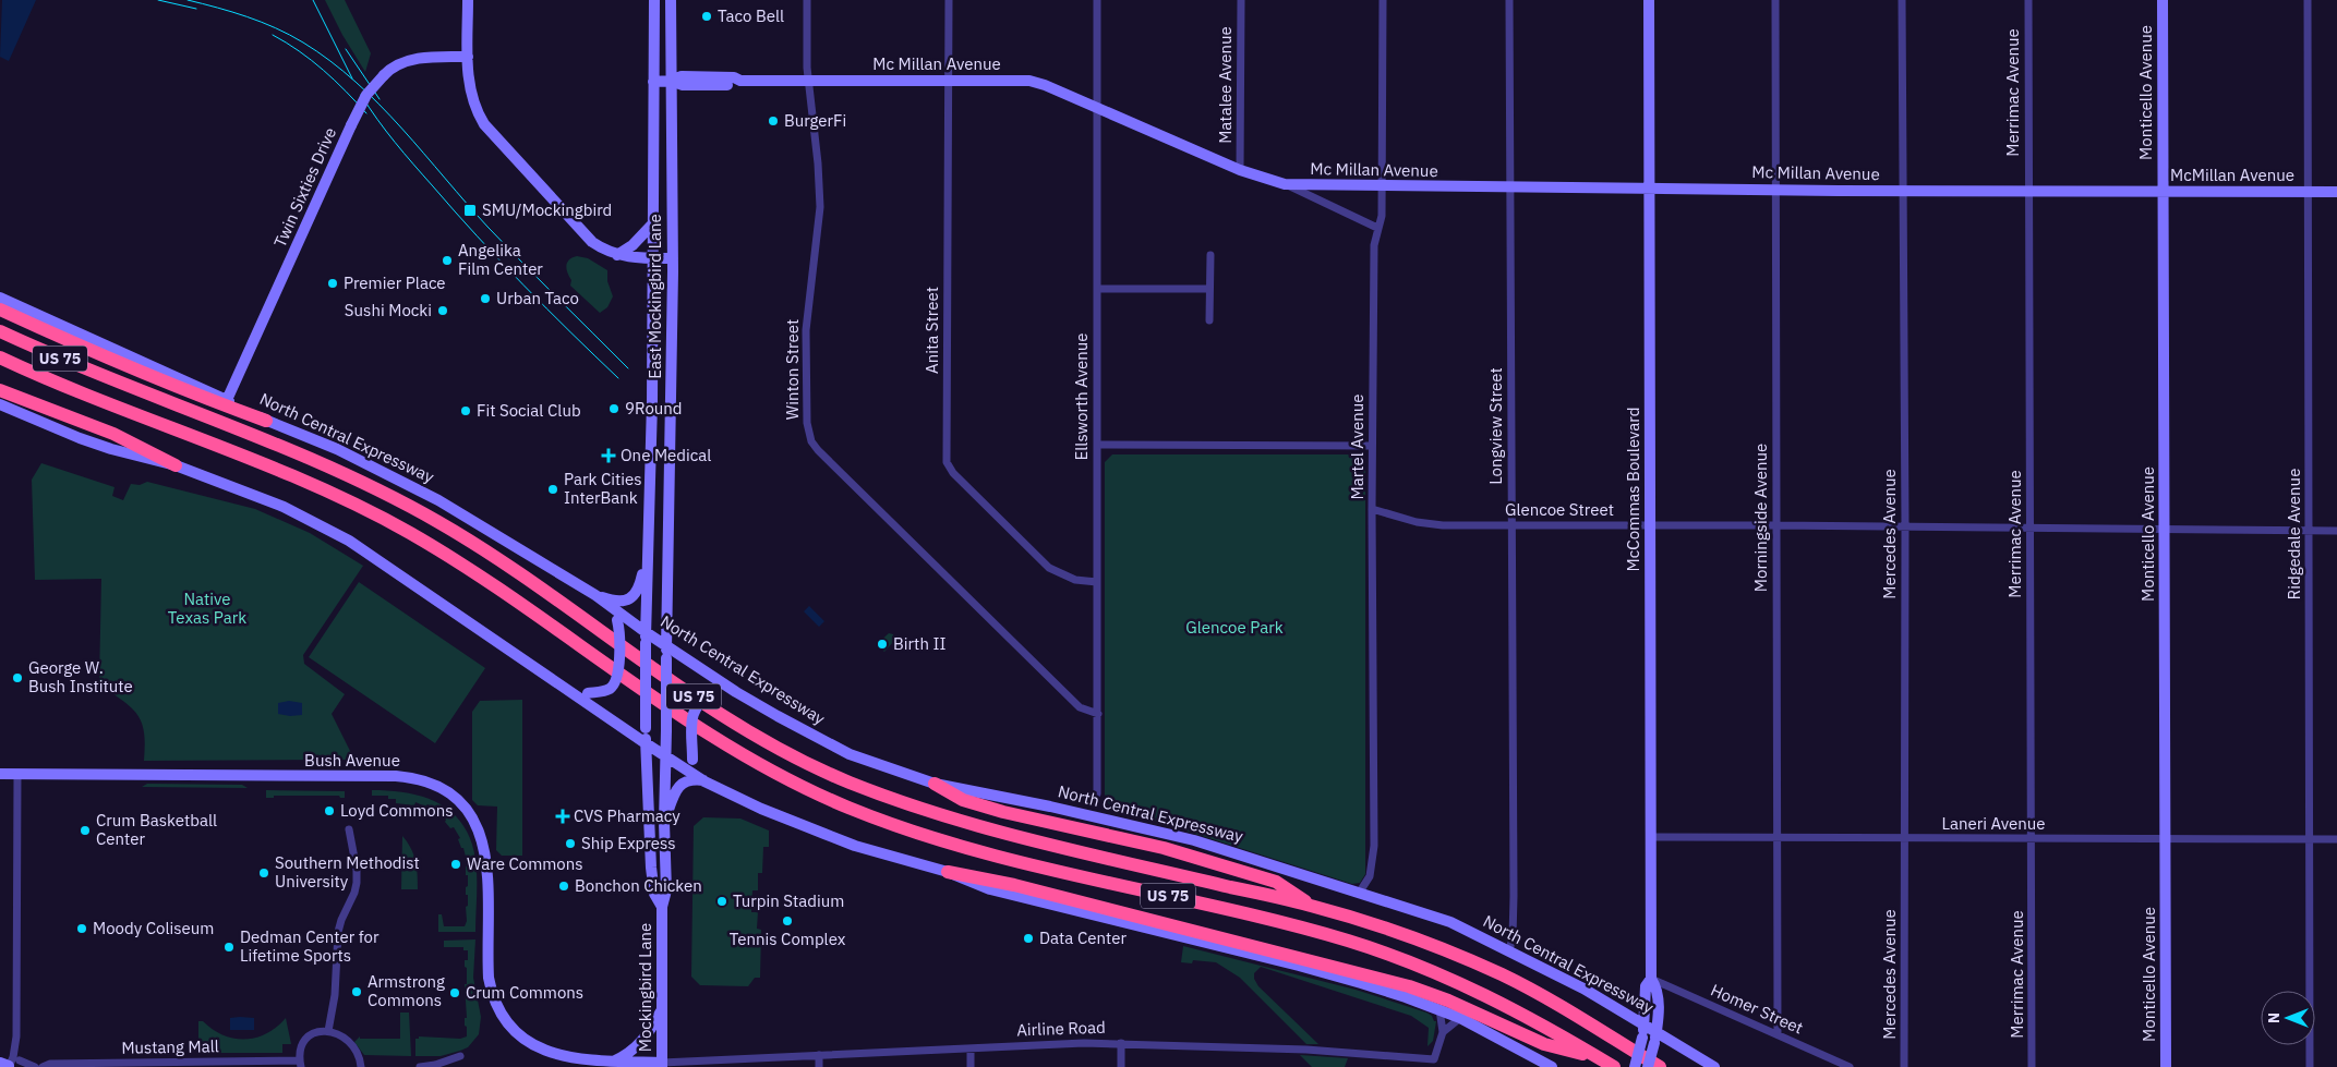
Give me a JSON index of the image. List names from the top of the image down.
{
  "streets": {
    "highway": ["US 75", "North Central Expressway"],
    "main road": [
      "Mc Millan Avenue",
      "Monticello Avenue",
      "McMillan Avenue",
      "Twin Sixties Drive",
      "East Mockingbird Lane",
      "McCommas Boulevard",
      "Bush Avenue",
      "Mockingbird Lane"
    ],
    "street": [
      "Matalee Avenue",
      "Merrimac Avenue",
      "Anita Street",
      "Winton Street",
      "Ellsworth Avenue",
      "Longview Street",
      "Martel Avenue",
      "Glencoe Street",
      "Morningside Avenue",
      "Mercedes Avenue",
      "Ridgedale Avenue",
      "Laneri Avenue",
      "Homer Street",
      "Airline Road",
      "Mustang Mall"
    ]
  },
  "crossings": [
    ["Mc Millan Avenue", "Matalee Avenue"],
    ["Mc Millan Avenue", "Merrimac Avenue"],
    ["Mc Millan Avenue", "McMillan Avenue"],
    ["Mc Millan Avenue", "East Mockingbird Lane"],
    ["Mc Millan Avenue", "Anita Street"],
    ["Mc Millan Avenue", "Winton Street"],
    ["Mc Millan Avenue", "Ellsworth Avenue"],
    ["Mc Millan Avenue", "Longview Street"],
    ["Mc Millan Avenue", "Martel Avenue"],
    ["Mc Millan Avenue", "McCommas Boulevard"],
    ["Mc Millan Avenue", "Morningside Avenue"],
    ["Mc Millan Avenue", "Mercedes Avenue"],
    ["Merrimac Avenue", "McMillan Avenue"],
    ["Merrimac Avenue", "Glencoe Street"],
    ["Merrimac Avenue", "Laneri Avenue"],
    ["Monticello Avenue", "McMillan Avenue"],
    ["Monticello Avenue", "Glencoe Street"],
    ["Monticello Avenue", "Laneri Avenue"],
    ["McMillan Avenue", "Ridgedale Avenue"],
    ["Twin Sixties Drive", "North Central Expressway"],
    ["East Mockingbird Lane", "North Central Expressway"],
    ["East Mockingbird Lane", "Mockingbird Lane"],
    ["Anita Street", "Ellsworth Avenue"],
    ["Winton Street", "Ellsworth Avenue"],
    ["Longview Street", "North Central Expressway"],
    ["Longview Street", "Glencoe Street"],
    ["North Central Expressway", "Martel Avenue"],
    ["North Central Expressway", "McCommas Boulevard"],
    ["Martel Avenue", "Glencoe Street"],
    ["McCommas Boulevard", "Glencoe Street"],
    ["McCommas Boulevard", "Laneri Avenue"],
    ["McCommas Boulevard", "Homer Street"],
    ["Glencoe Street", "Morningside Avenue"],
    ["Glencoe Street", "Mercedes Avenue"],
    ["Glencoe Street", "Ridgedale Avenue"],
    ["Morningside Avenue", "Laneri Avenue"],
    ["Morningside Avenue", "Homer Street"],
    ["Mercedes Avenue", "Laneri Avenue"],
    ["Ridgedale Avenue", "Laneri Avenue"],
    ["Bush Avenue", "Mockingbird Lane"],
    ["Bush Avenue", "Airline Road"],
    ["Mockingbird Lane", "Airline Road"]
  ],
  "parks": ["Native Texas Park", "Glencoe Park"],
  "places": {
    "other": [
      "Taco Bell",
      "BurgerFi",
      "Angelika Film Center",
      "Premier Place",
      "Urban Taco",
      "Sushi Mocki",
      "9Round",
      "Fit Social Club",
      "Park Cities InterBank",
      "Birth II",
      "George W. Bush Institute",
      "Loyd Commons",
      "Crum Basketball Center",
      "Ship Express",
      "Ware Commons",
      "Southern Methodist University",
      "Bonchon Chicken",
      "Turpin Stadium",
      "Tennis Complex",
      "Moody Coliseum",
      "Data Center",
      "Dedman Center for Lifetime Sports",
      "Armstrong Commons",
      "Crum Commons"
    ],
    "transit": ["SMU/Mockingbird"],
    "health": ["One Medical", "CVS Pharmacy"]
  },
  "north": "left"
}
